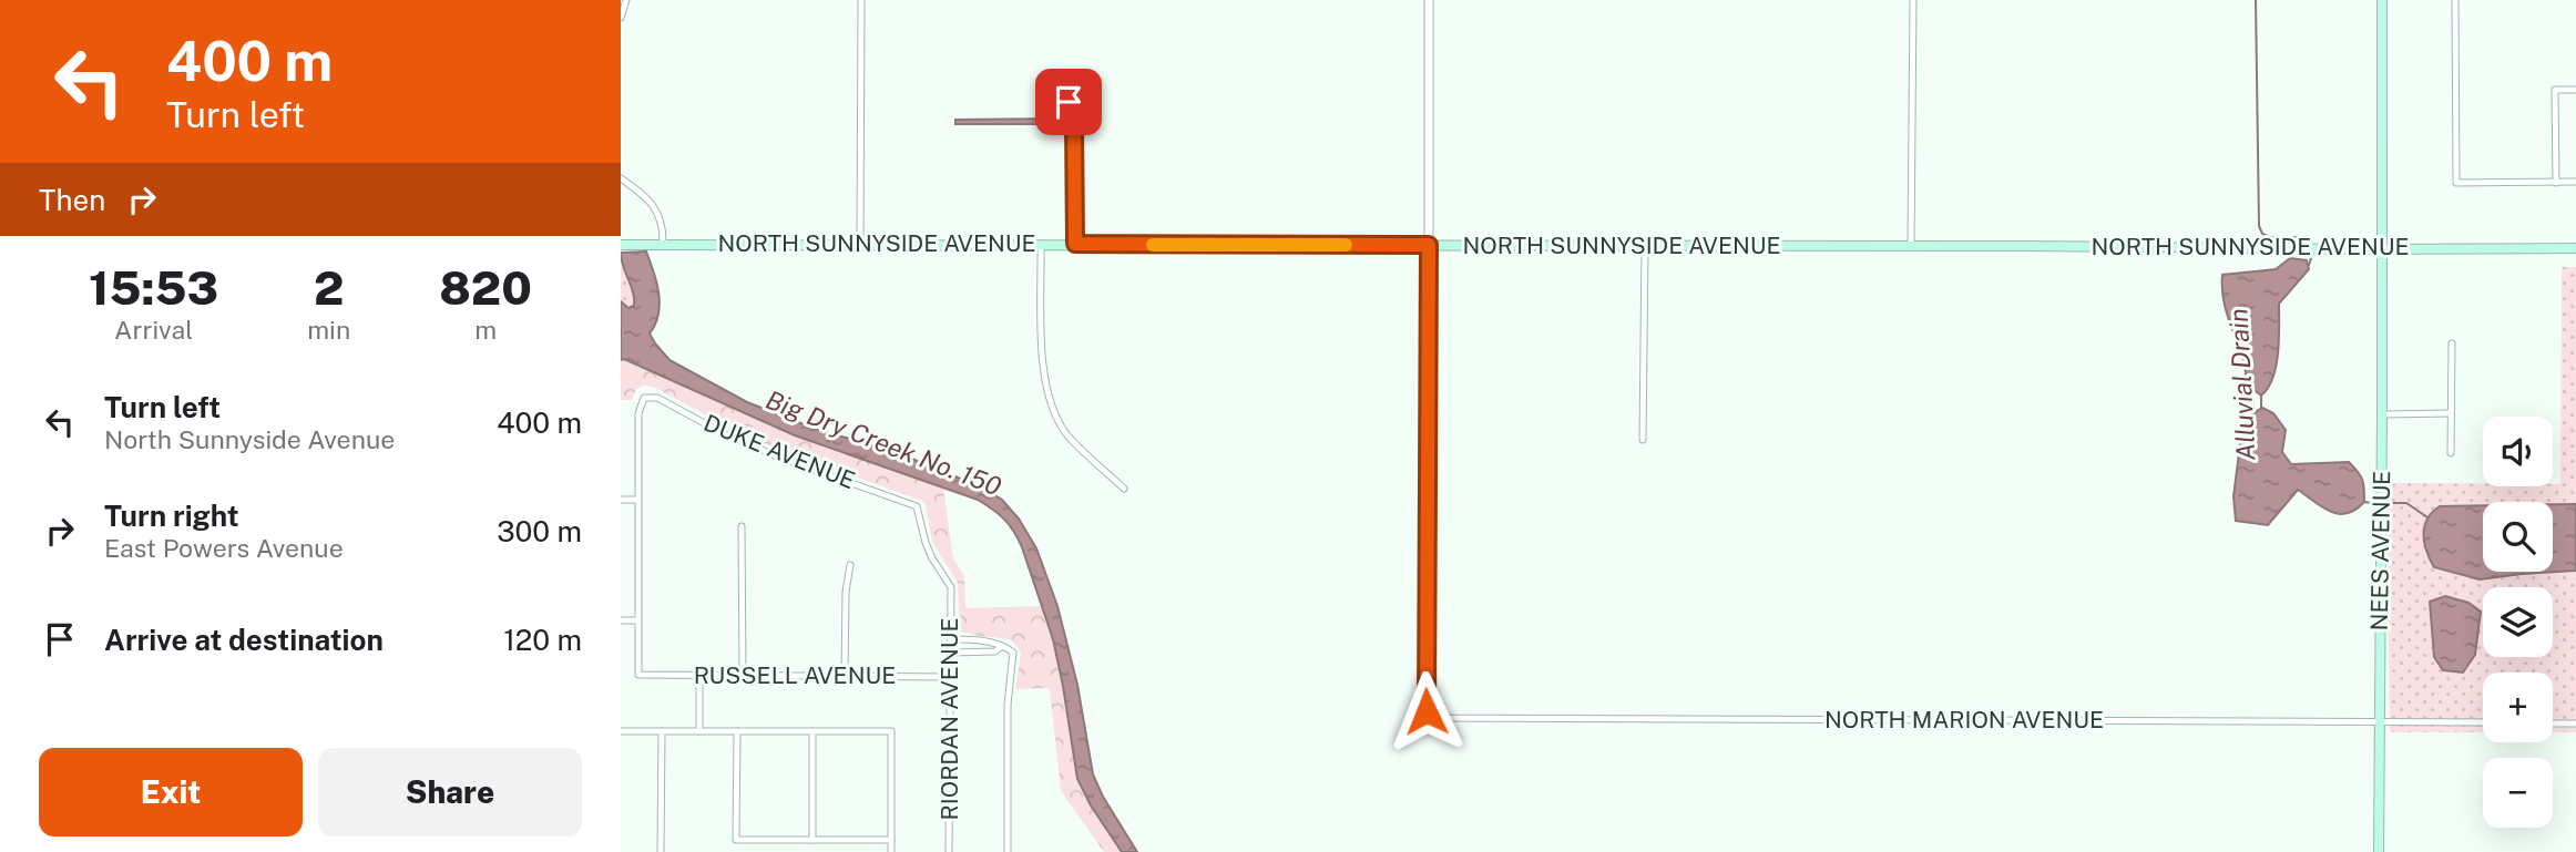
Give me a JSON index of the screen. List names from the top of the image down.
{
  "streets": {
    "main road": ["NORTH SUNNYSIDE AVENUE", "NEES AVENUE"],
    "street": [
      "DUKE AVENUE",
      "RUSSELL AVENUE",
      "RIORDAN AVENUE",
      "NORTH MARION AVENUE"
    ]
  },
  "crossings": [
    ["NORTH SUNNYSIDE AVENUE", "NEES AVENUE"],
    ["NORTH SUNNYSIDE AVENUE", "NORTH MARION AVENUE"],
    ["DUKE AVENUE", "RIORDAN AVENUE"],
    ["NEES AVENUE", "NORTH MARION AVENUE"],
    ["RUSSELL AVENUE", "RIORDAN AVENUE"]
  ],
  "water": ["Alluvial Drain", "Big Dry Creek No. 150"],
  "page": {
    "turn": ["400 m", "Turn left"],
    "then": "Then",
    "eta": [
      "15:53",
      "Arrival",
      "2",
      "min",
      "820",
      "m"
    ],
    "list": [
      {
        "name": "Turn left",
        "note": "North Sunnyside Avenue",
        "value": "400 m"
      },
      {
        "name": "Turn right",
        "note": "East Powers Avenue",
        "value": "300 m"
      },
      {
        "name": "Arrive at destination",
        "value": "120 m"
      }
    ],
    "map_buttons": ["+", "−"],
    "buttons": ["Exit", "Share"]
  }
}
